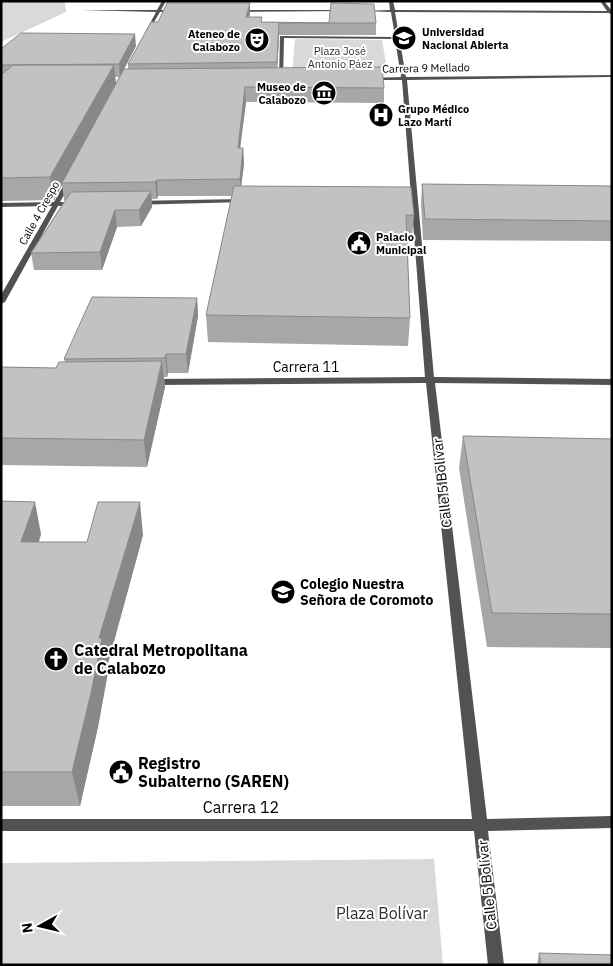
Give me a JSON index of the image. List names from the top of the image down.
{
  "streets": {
    "street": [
      "Carrera 9 Mellado",
      "Calle 4 Crespo",
      "Carrera 11",
      "Calle 5 Bolívar",
      "Carrera 12"
    ]
  },
  "crossings": [
    ["Carrera 9 Mellado", "Calle 5 Bolívar"],
    ["Carrera 11", "Calle 5 Bolívar"],
    ["Calle 5 Bolívar", "Carrera 12"]
  ],
  "parks": ["Plaza José Antonio Páez", "Plaza Bolívar"],
  "places": {
    "school or university": ["Universidad Nacional Abierta", "Colegio Nuestra Señora de Coromoto"],
    "theatre": ["Ateneo de Calabozo"],
    "museum": ["Museo de Calabozo"],
    "hospital": ["Grupo Médico Lazo Martí"],
    "public building": ["Palacio Municipal", "Registro Subalterno (SAREN)"],
    "church": ["Catedral Metropolitana de Calabozo"]
  },
  "north": "left"
}
